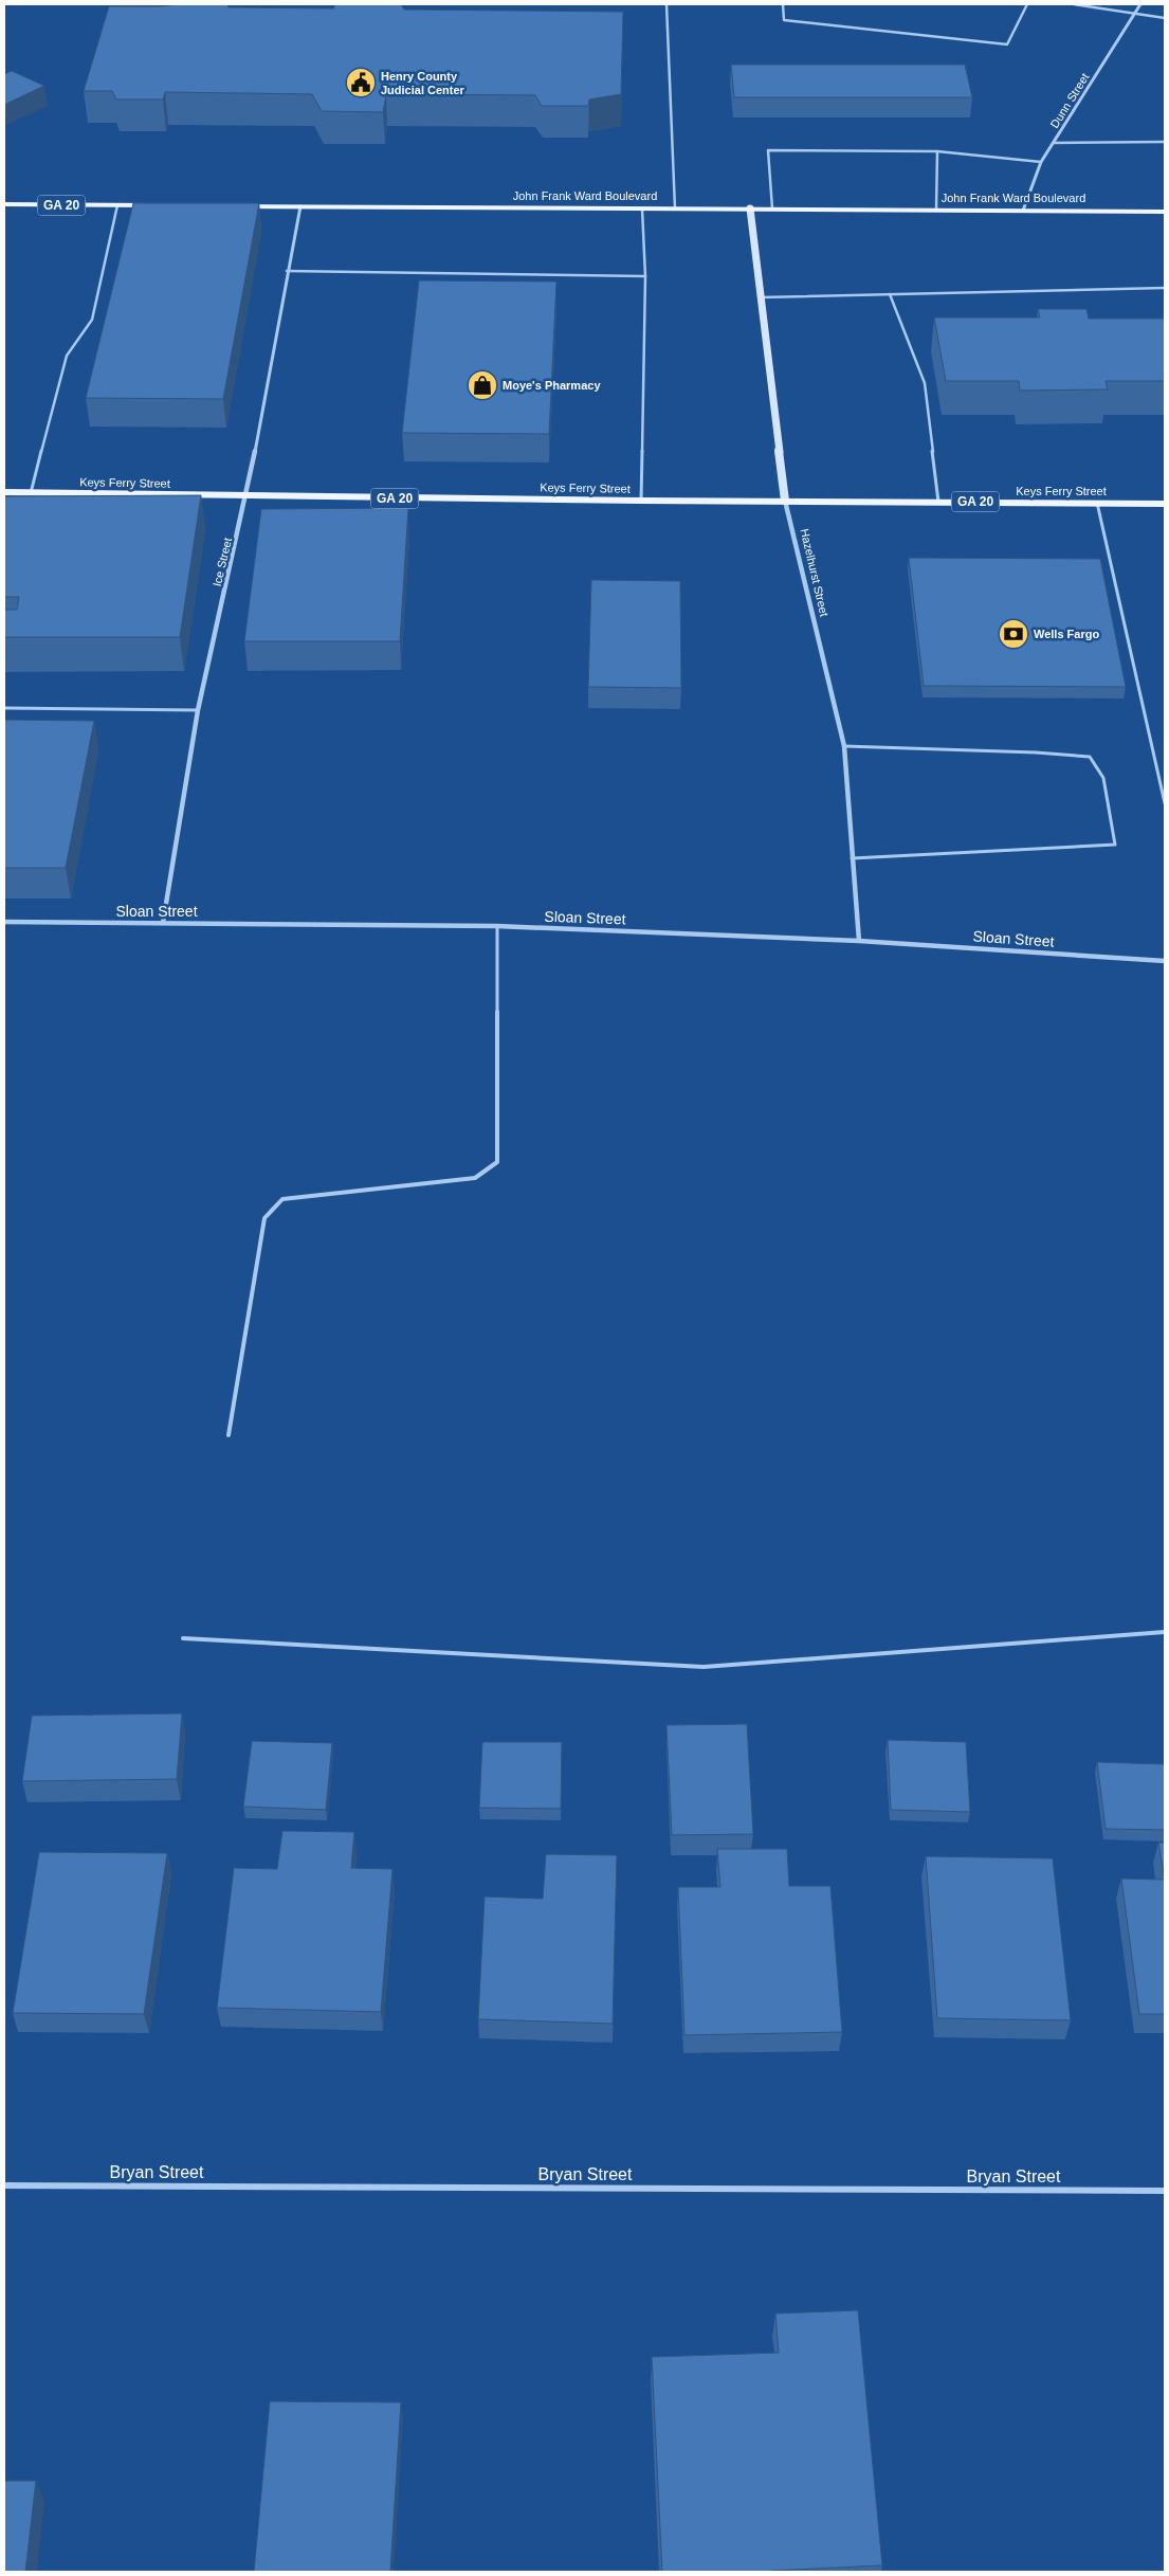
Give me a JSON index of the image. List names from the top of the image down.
{
  "streets": {
    "main road": [
      "John Frank Ward Boulevard",
      "GA 20",
      "Keys Ferry Street",
      "Hazelhurst Street"
    ],
    "street": [
      "Dunn Street",
      "Ice Street",
      "Sloan Street",
      "Bryan Street"
    ]
  },
  "crossings": [
    ["Dunn Street", "John Frank Ward Boulevard"],
    ["John Frank Ward Boulevard", "Ice Street"],
    ["John Frank Ward Boulevard", "Hazelhurst Street"],
    ["Keys Ferry Street", "Ice Street"],
    ["Keys Ferry Street", "Hazelhurst Street"],
    ["Ice Street", "Sloan Street"],
    ["Hazelhurst Street", "Sloan Street"]
  ],
  "places": {
    "public building": ["Henry County Judicial Center"],
    "shop": ["Moye's Pharmacy"],
    "bank": ["Wells Fargo"]
  }
}
